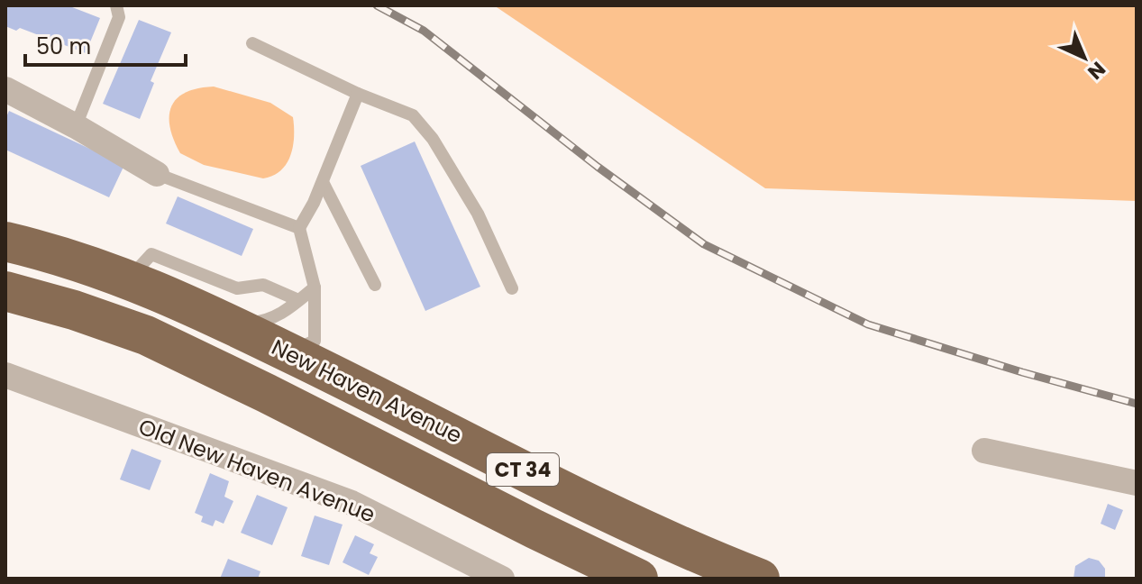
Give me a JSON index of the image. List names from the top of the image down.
{
  "streets": {
    "highway": ["New Haven Avenue", "CT 34"],
    "street": ["Old New Haven Avenue"]
  },
  "scale_bar": "50 m",
  "north": "bottom right"
}
